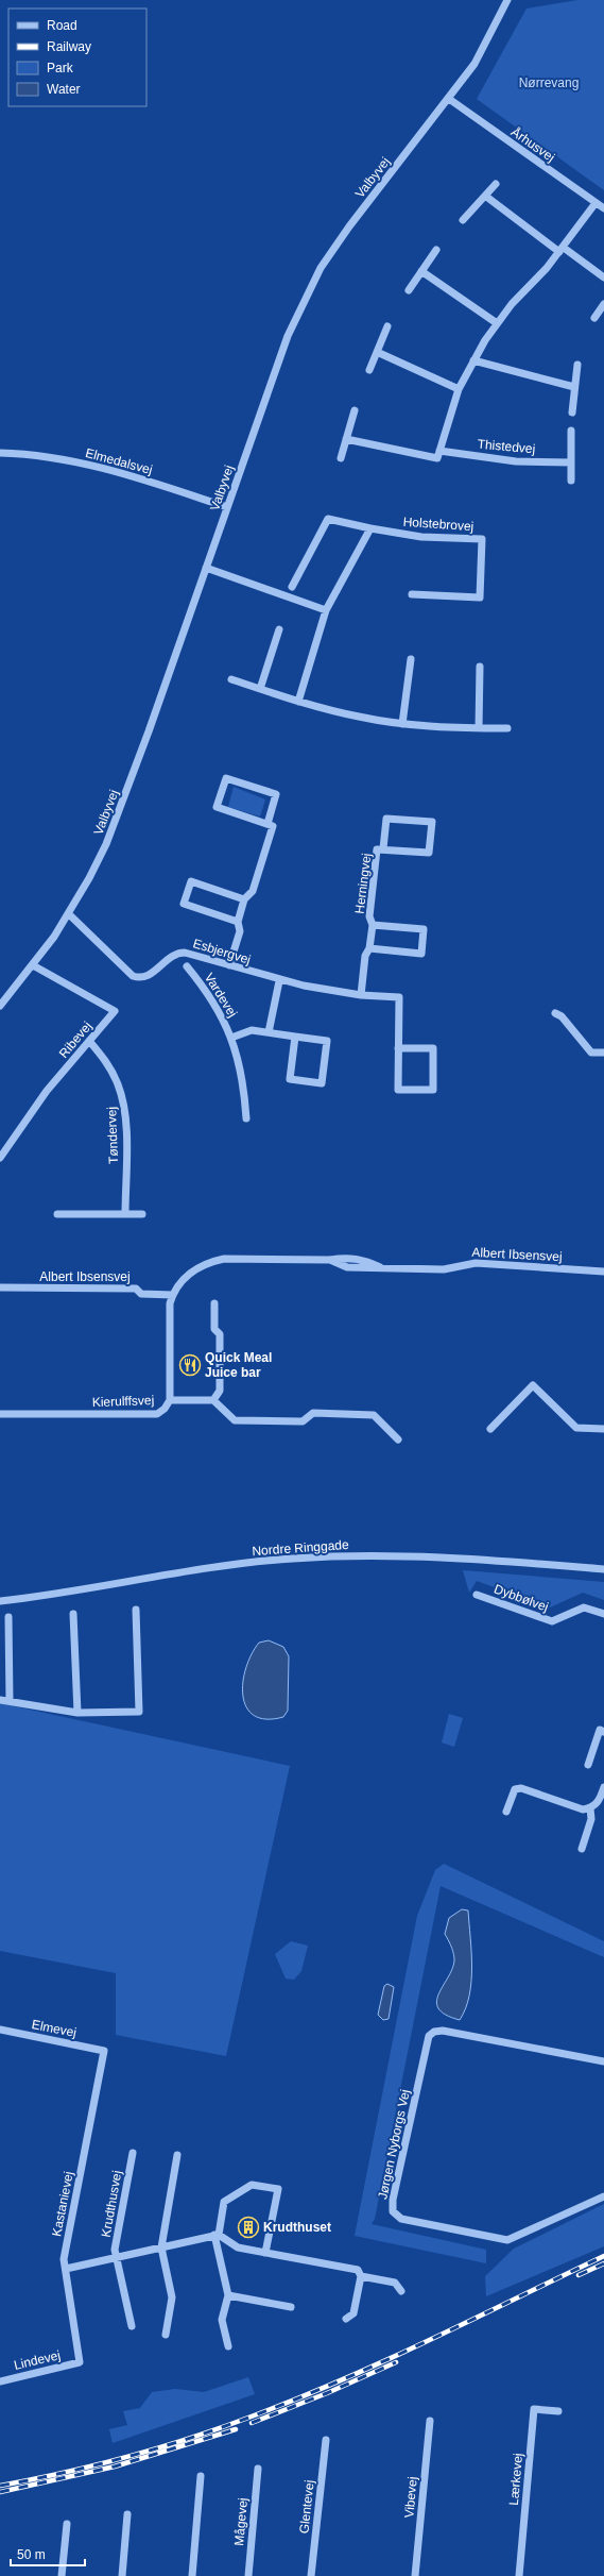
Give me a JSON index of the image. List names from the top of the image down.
{
  "streets": {
    "street": [
      "Århusvej",
      "Valbyvej",
      "Thistedvej",
      "Elmedalsvej",
      "Holstebrovej",
      "Herningvej",
      "Esbjergvej",
      "Vardevej",
      "Ribevej",
      "Tøndervej",
      "Albert Ibsensvej",
      "Kierulffsvej",
      "Nordre Ringgade",
      "Dybbølvej",
      "Elmevej",
      "Jørgen Nyborgs Vej",
      "Kastanievej",
      "Krudthusvej",
      "Lindevej",
      "Lærkevej",
      "Vibevej",
      "Glentevej",
      "Mågevej"
    ]
  },
  "crossings": [
    ["Århusvej", "Valbyvej"],
    ["Valbyvej", "Elmedalsvej"],
    ["Valbyvej", "Esbjergvej"],
    ["Valbyvej", "Ribevej"],
    ["Herningvej", "Esbjergvej"],
    ["Ribevej", "Tøndervej"],
    ["Elmevej", "Kastanievej"],
    ["Kastanievej", "Lindevej"]
  ],
  "parks": ["Nørrevang"],
  "places": {
    "restaurant": ["Quick Meal Juice bar"],
    "building": ["Krudthuset"]
  },
  "legend": [
    "Road",
    "Railway",
    "Park",
    "Water"
  ],
  "scale_bar": "50 m"
}
